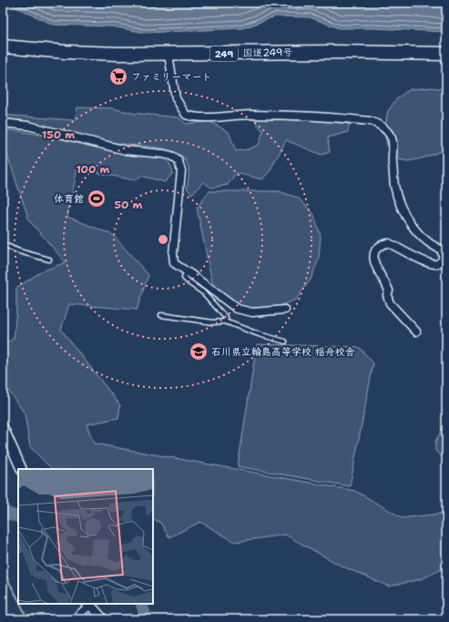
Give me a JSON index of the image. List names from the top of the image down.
{
  "streets": {
    "highway": ["国道249号", "249"]
  },
  "places": {
    "supermarket": ["ファミリーマート"],
    "sports": ["体育館"],
    "school or university": ["石川県立輪島高等学校 稲舟校舎"]
  },
  "rings": ["150 m", "100 m", "50 m"]
}
